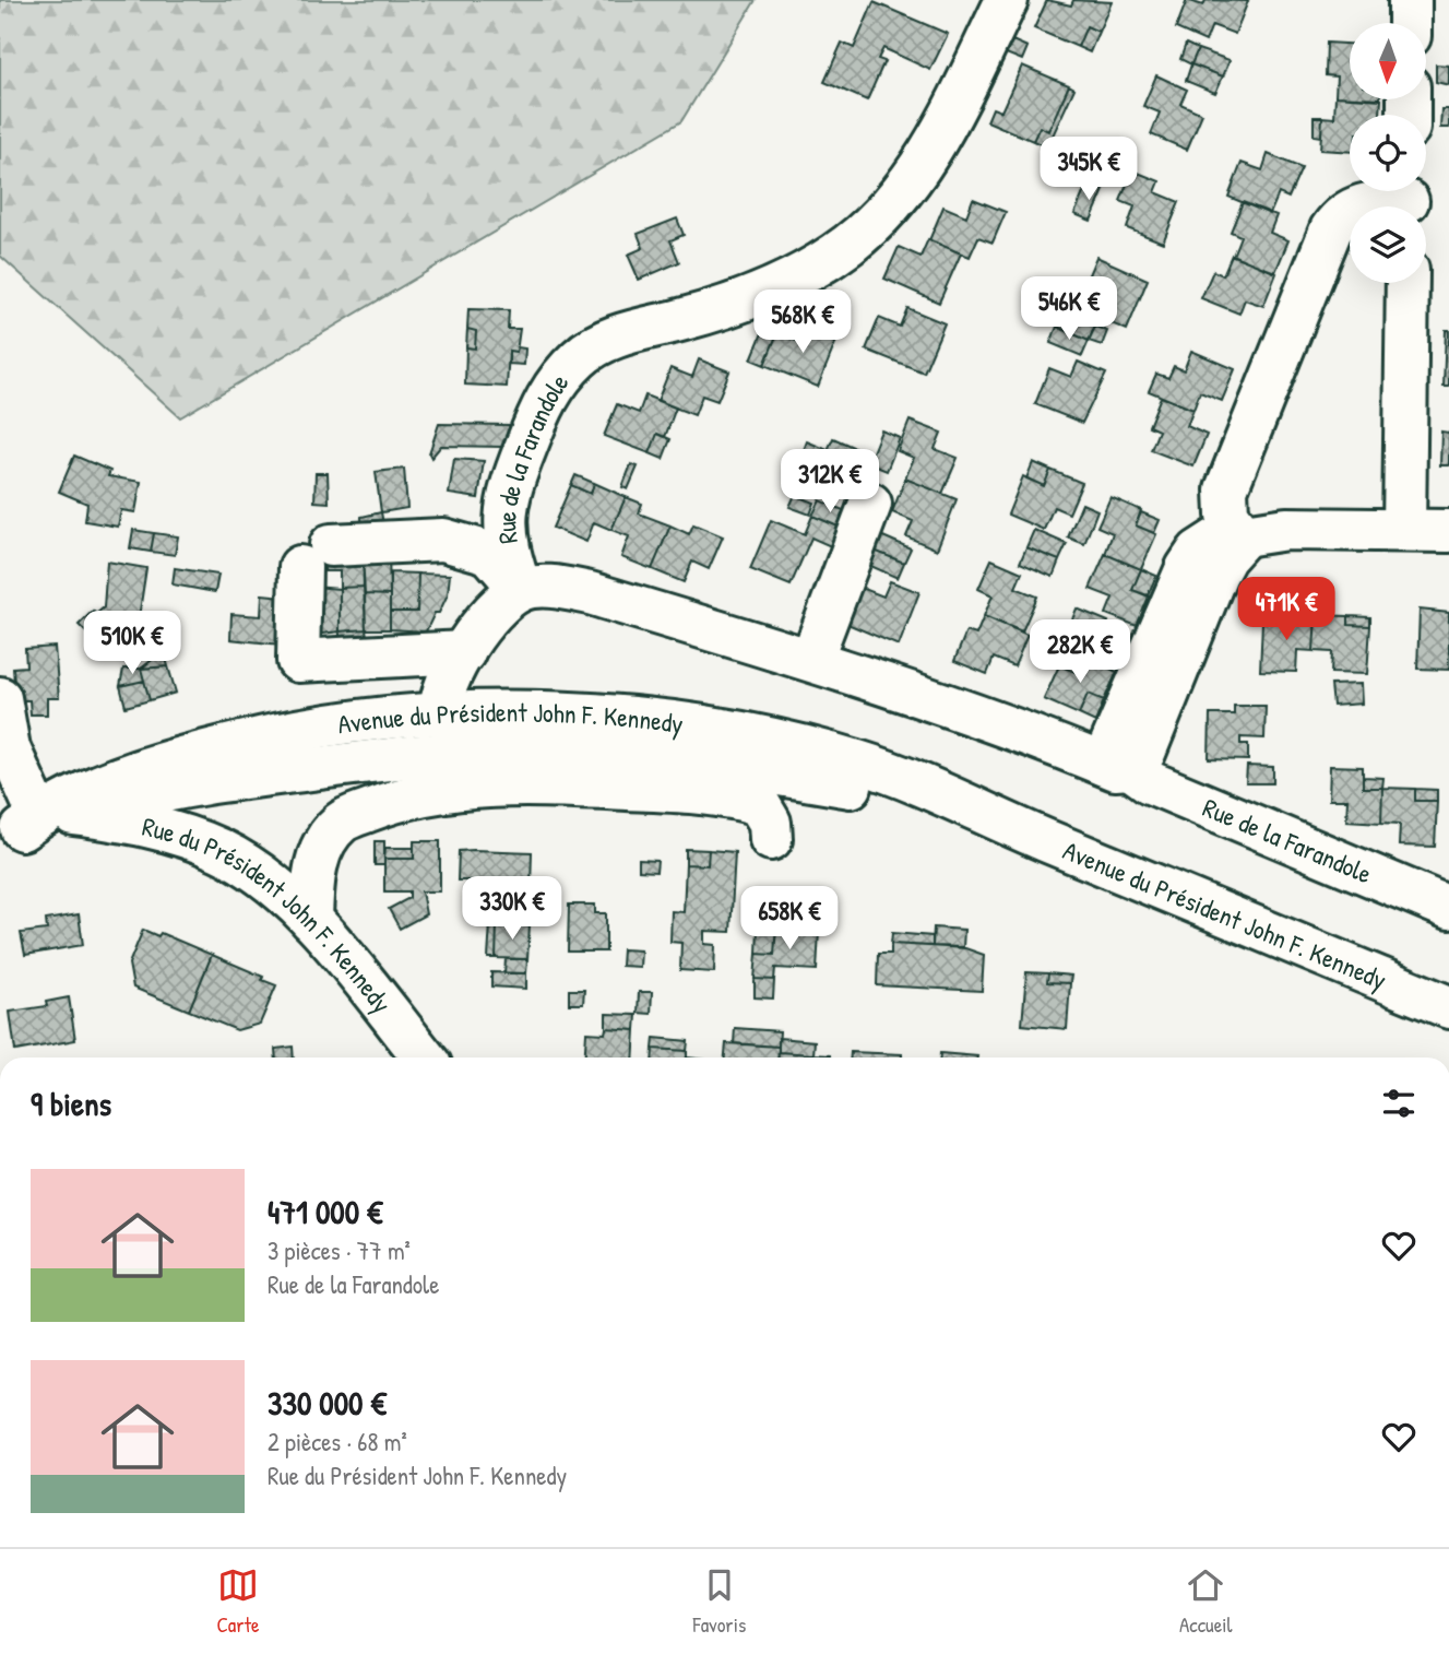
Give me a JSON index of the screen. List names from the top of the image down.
{
  "streets": {
    "street": ["Rue de la Farandole", "Avenue du Président John F. Kennedy", "Rue du Président John F. Kennedy"]
  },
  "crossings": [
    ["Avenue du Président John F. Kennedy", "Rue du Président John F. Kennedy"]
  ],
  "north": "bottom",
  "page": {
    "price": [
      "345K €",
      "546K €",
      "568K €",
      "312K €",
      "471K €",
      "510K €",
      "282K €",
      "330K €",
      "658K €"
    ],
    "heading": "9 biens",
    "list": [
      {
        "name": "471 000 €",
        "note": "3 pièces · 77 m² · Rue de la Farandole"
      },
      {
        "name": "330 000 €",
        "note": "2 pièces · 68 m² · Rue du Président John F. Kennedy"
      }
    ],
    "tabs": ["Carte", "Favoris", "Accueil"]
  }
}
